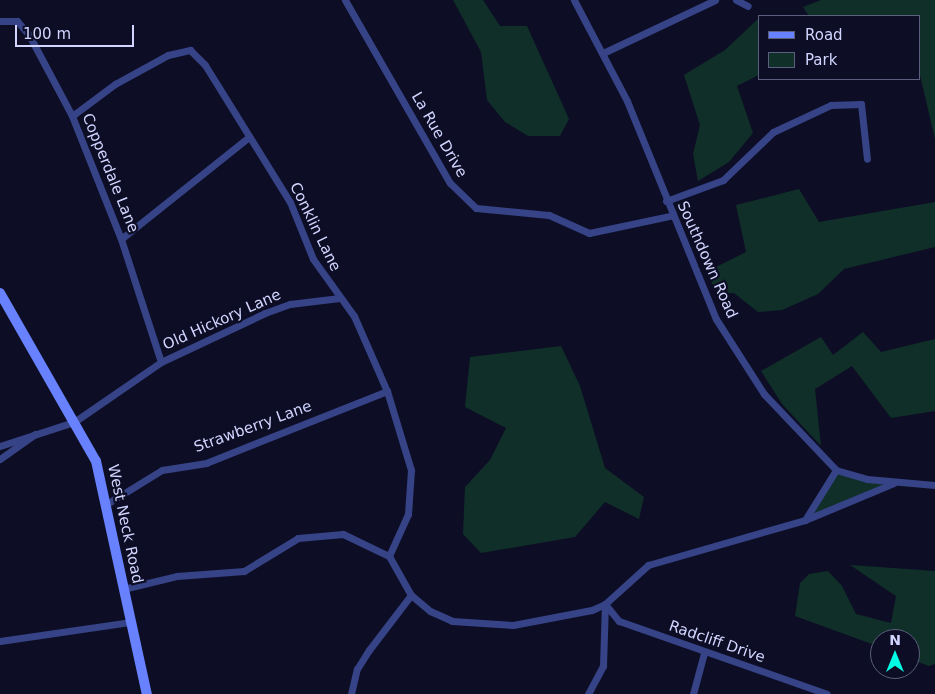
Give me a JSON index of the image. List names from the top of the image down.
{
  "streets": {
    "street": [
      "La Rue Drive",
      "Copperdale Lane",
      "Conklin Lane",
      "Southdown Road",
      "Old Hickory Lane",
      "Strawberry Lane",
      "West Neck Road",
      "Radcliff Drive"
    ]
  },
  "crossings": [
    ["La Rue Drive", "Southdown Road"],
    ["Copperdale Lane", "Conklin Lane"],
    ["Copperdale Lane", "Old Hickory Lane"],
    ["Conklin Lane", "Old Hickory Lane"],
    ["Conklin Lane", "Strawberry Lane"],
    ["Old Hickory Lane", "West Neck Road"],
    ["Strawberry Lane", "West Neck Road"]
  ],
  "legend": ["Road", "Park"],
  "scale_bar": "100 m",
  "north": "top"
}
